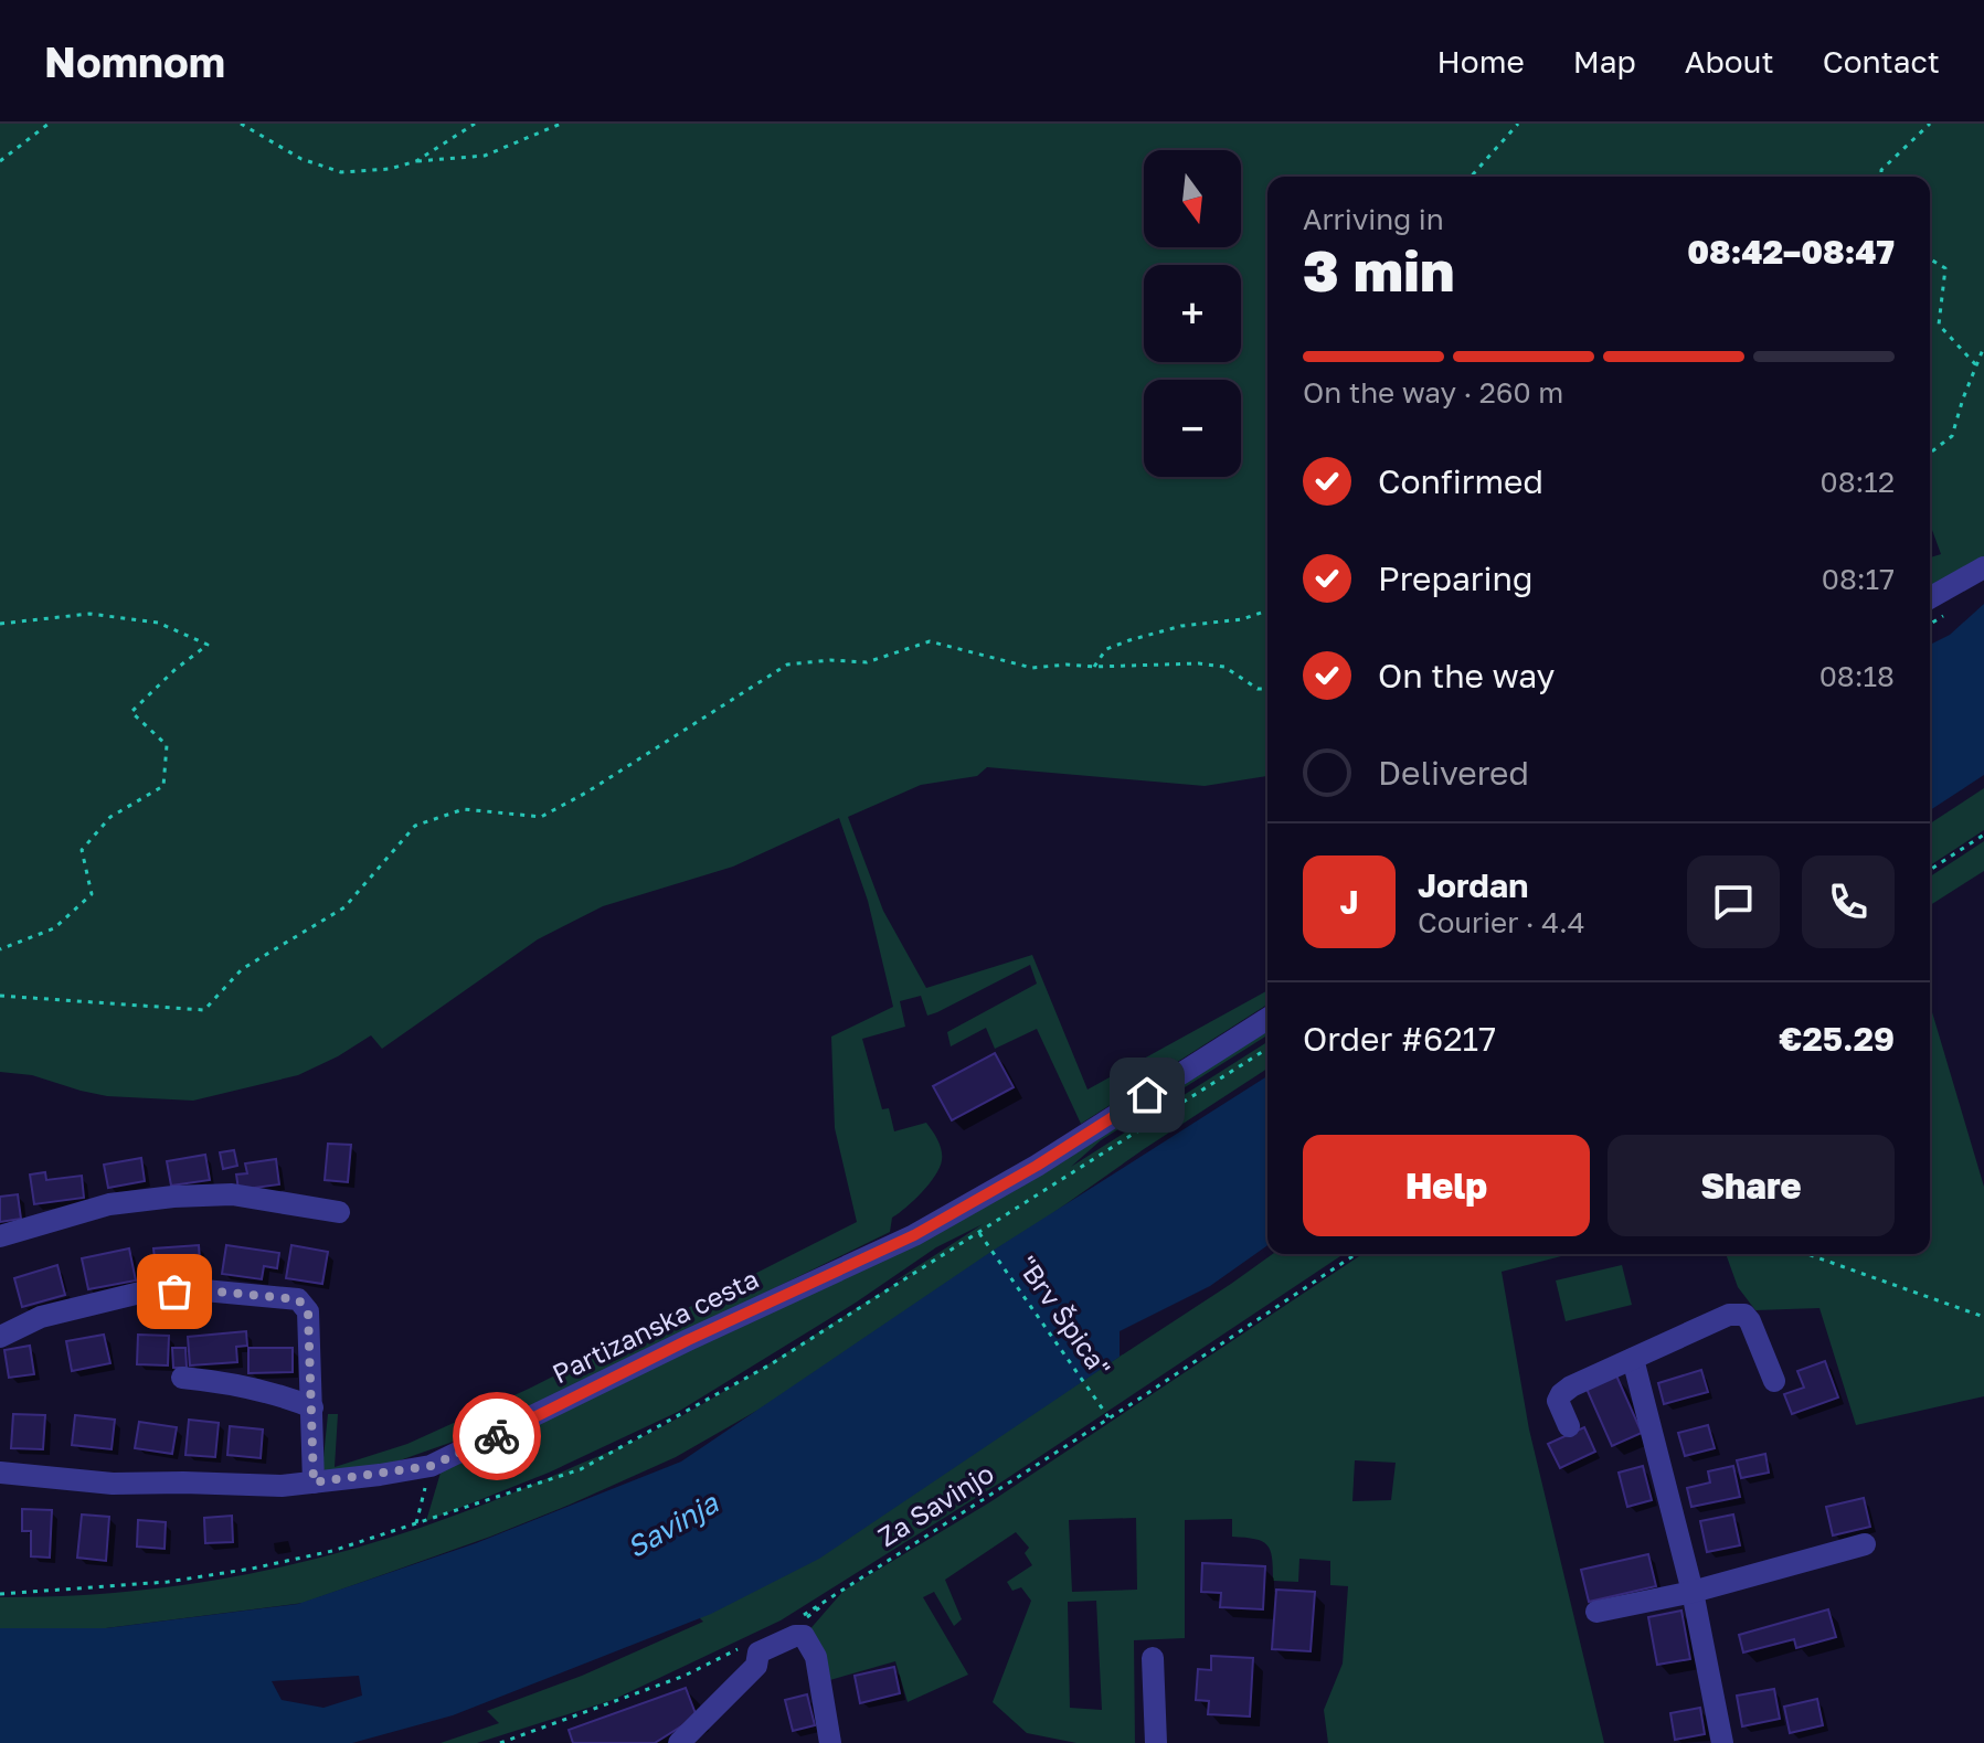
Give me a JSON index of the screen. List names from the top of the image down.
{
  "streets": {
    "street": ["Partizanska cesta"],
    "path": ["\"Brv Špica\"", "Za Savinjo"]
  },
  "crossings": [
    ["\"Brv Špica\"", "Za Savinjo"]
  ],
  "water": ["Savinja"],
  "north": "bottom",
  "page": {
    "header": "Nomnom",
    "nav": [
      "Home",
      "Map",
      "About",
      "Contact"
    ],
    "map_buttons": ["+", "−"],
    "heading": ["3 min", "Arriving in", "08:42–08:47"],
    "panel": [
      "Jordan",
      "Courier · 4.4",
      "Order #6217",
      "€25.29"
    ],
    "bar": "On the way · 260 m",
    "list": [
      ["Confirmed", "08:12"],
      ["Preparing", "08:17"],
      ["On the way", "08:18"],
      "Delivered"
    ],
    "round": "J",
    "buttons": ["Help", "Share"]
  }
}
